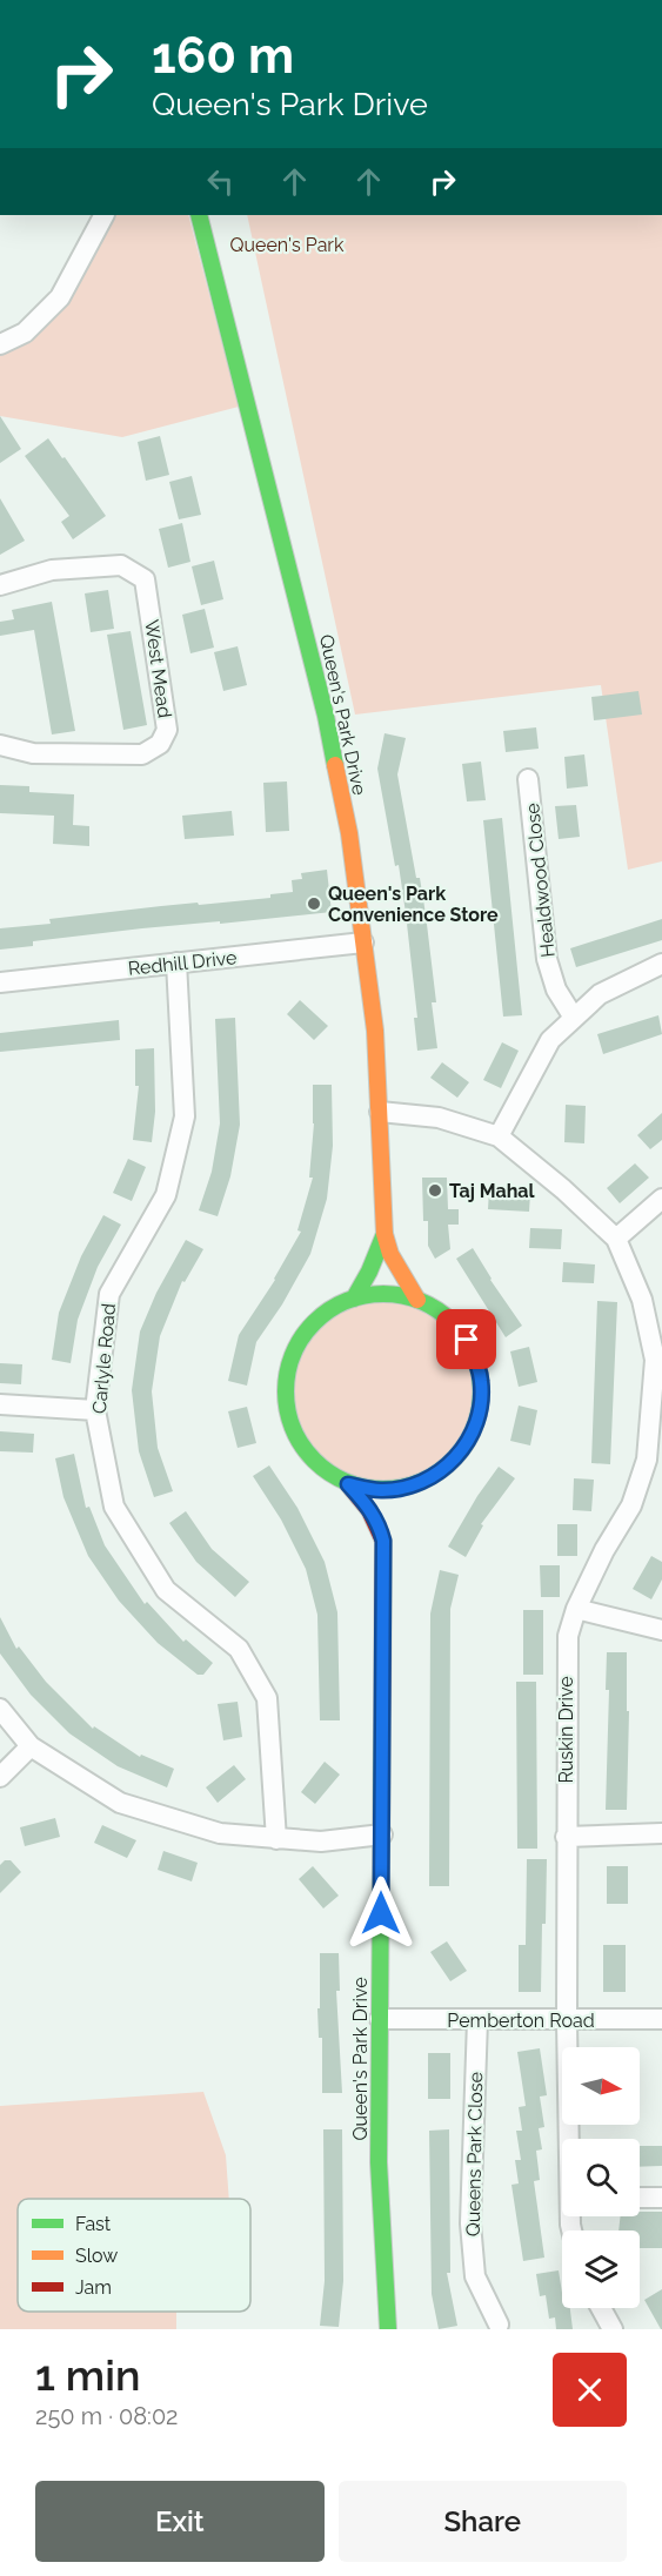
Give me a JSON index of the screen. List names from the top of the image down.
{
  "streets": {
    "street": [
      "West Mead",
      "Queen's Park Drive",
      "Healdwood Close",
      "Redhill Drive",
      "Carlyle Road",
      "Ruskin Drive",
      "Pemberton Road",
      "Queens Park Close"
    ]
  },
  "crossings": [
    ["Queen's Park Drive", "Redhill Drive"],
    ["Queen's Park Drive", "Ruskin Drive"],
    ["Queen's Park Drive", "Pemberton Road"],
    ["Redhill Drive", "Carlyle Road"],
    ["Ruskin Drive", "Pemberton Road"],
    ["Pemberton Road", "Queens Park Close"]
  ],
  "parks": ["Queen's Park"],
  "places": ["Queen's Park Convenience Store", "Taj Mahal"],
  "legend": ["Fast", "Slow", "Jam"],
  "north": "right",
  "page": {
    "turn": ["160 m", "Queen's Park Drive"],
    "heading": ["1 min", "250 m · 08:02"],
    "buttons": ["Exit", "Share"]
  }
}
